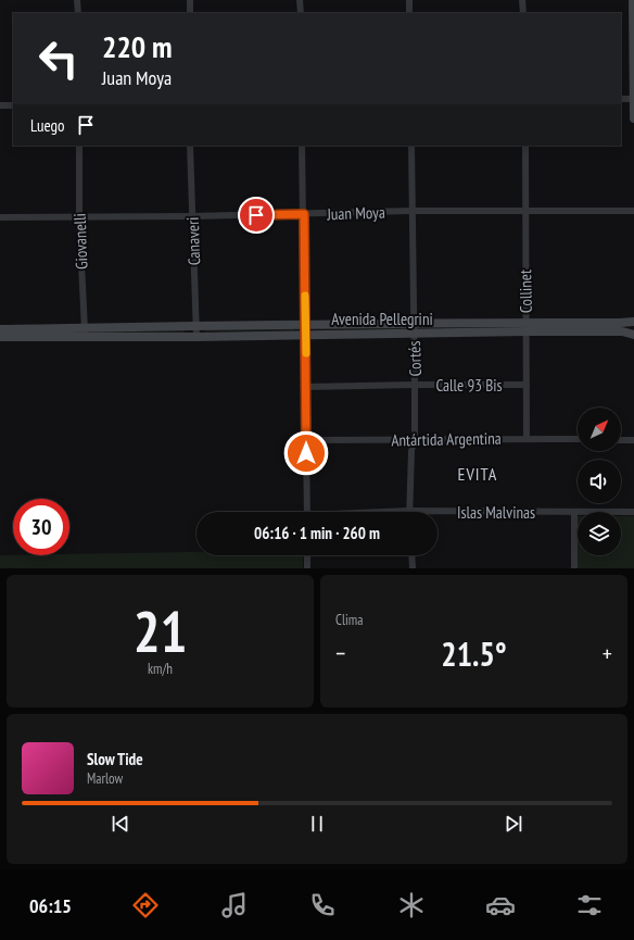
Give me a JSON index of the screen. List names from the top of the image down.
{
  "streets": {
    "main road": ["Avenida Pellegrini"],
    "street": [
      "Juan Moya",
      "Giovanelli",
      "Canaveri",
      "Collinet",
      "Cortés",
      "Calle 93 Bis",
      "Antártida Argentina",
      "Islas Malvinas"
    ]
  },
  "crossings": [
    ["Juan Moya", "Giovanelli"],
    ["Juan Moya", "Canaveri"],
    ["Juan Moya", "Collinet"],
    ["Juan Moya", "Cortés"],
    ["Giovanelli", "Avenida Pellegrini"],
    ["Canaveri", "Avenida Pellegrini"],
    ["Collinet", "Avenida Pellegrini"],
    ["Collinet", "Calle 93 Bis"],
    ["Collinet", "Antártida Argentina"],
    ["Avenida Pellegrini", "Cortés"],
    ["Cortés", "Calle 93 Bis"],
    ["Cortés", "Antártida Argentina"],
    ["Cortés", "Islas Malvinas"]
  ],
  "districts": ["EVITA"],
  "north": "top right",
  "page": {
    "turn": ["220 m", "Juan Moya"],
    "then": "Luego",
    "limit": "30",
    "trip": "06:16 · 1 min · 260 m",
    "tile": [
      ["21", "km/h"],
      "Clima"
    ],
    "heat": ["−", "21.5°", "+"],
    "song": ["Slow Tide", "Marlow"],
    "tabs": "06:15"
  }
}
